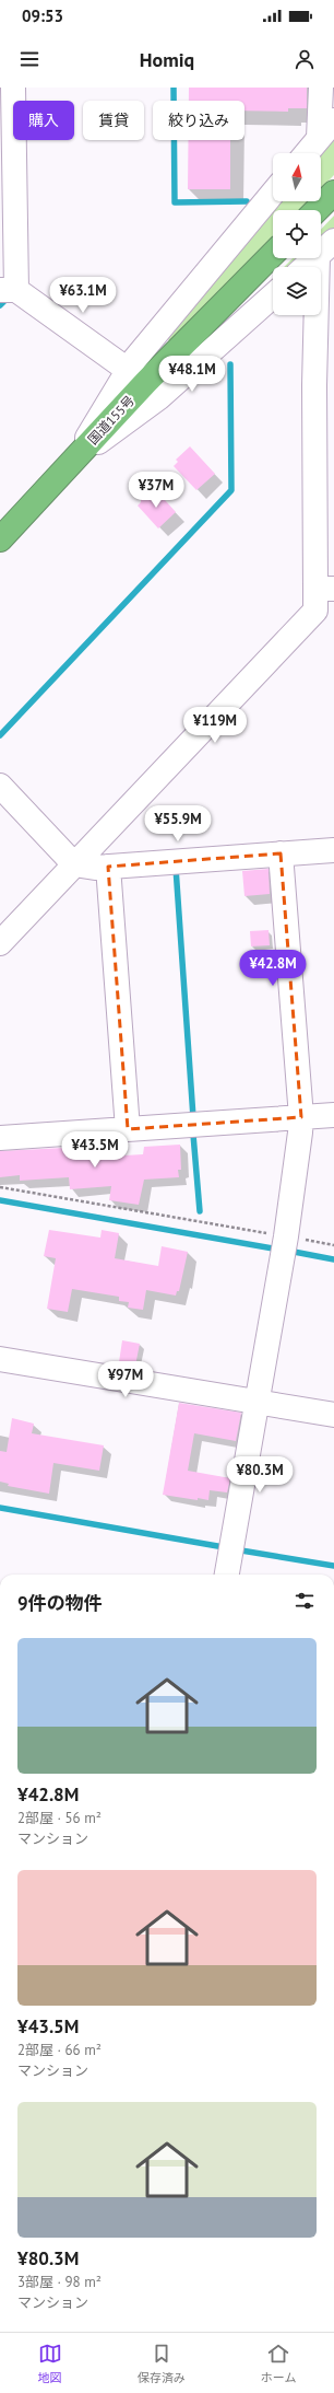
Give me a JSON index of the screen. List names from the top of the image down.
{
  "streets": {
    "highway": ["国道155号"]
  },
  "north": "top",
  "page": {
    "status": "09:53",
    "header": "Homiq",
    "chip": ["購入", "賃貸", "絞り込み"],
    "price": [
      "¥63.1M",
      "¥48.1M",
      "¥37M",
      "¥119M",
      "¥55.9M",
      "¥42.8M",
      "¥43.5M",
      "¥97M",
      "¥80.3M"
    ],
    "heading": "9件の物件",
    "list": [
      {
        "name": "¥42.8M",
        "note": "2部屋 · 56 m² · マンション"
      },
      {
        "name": "¥43.5M",
        "note": "2部屋 · 66 m² · マンション"
      },
      {
        "name": "¥80.3M",
        "note": "3部屋 · 98 m² · マンション"
      }
    ],
    "tabs": ["地図", "保存済み", "ホーム"]
  }
}
